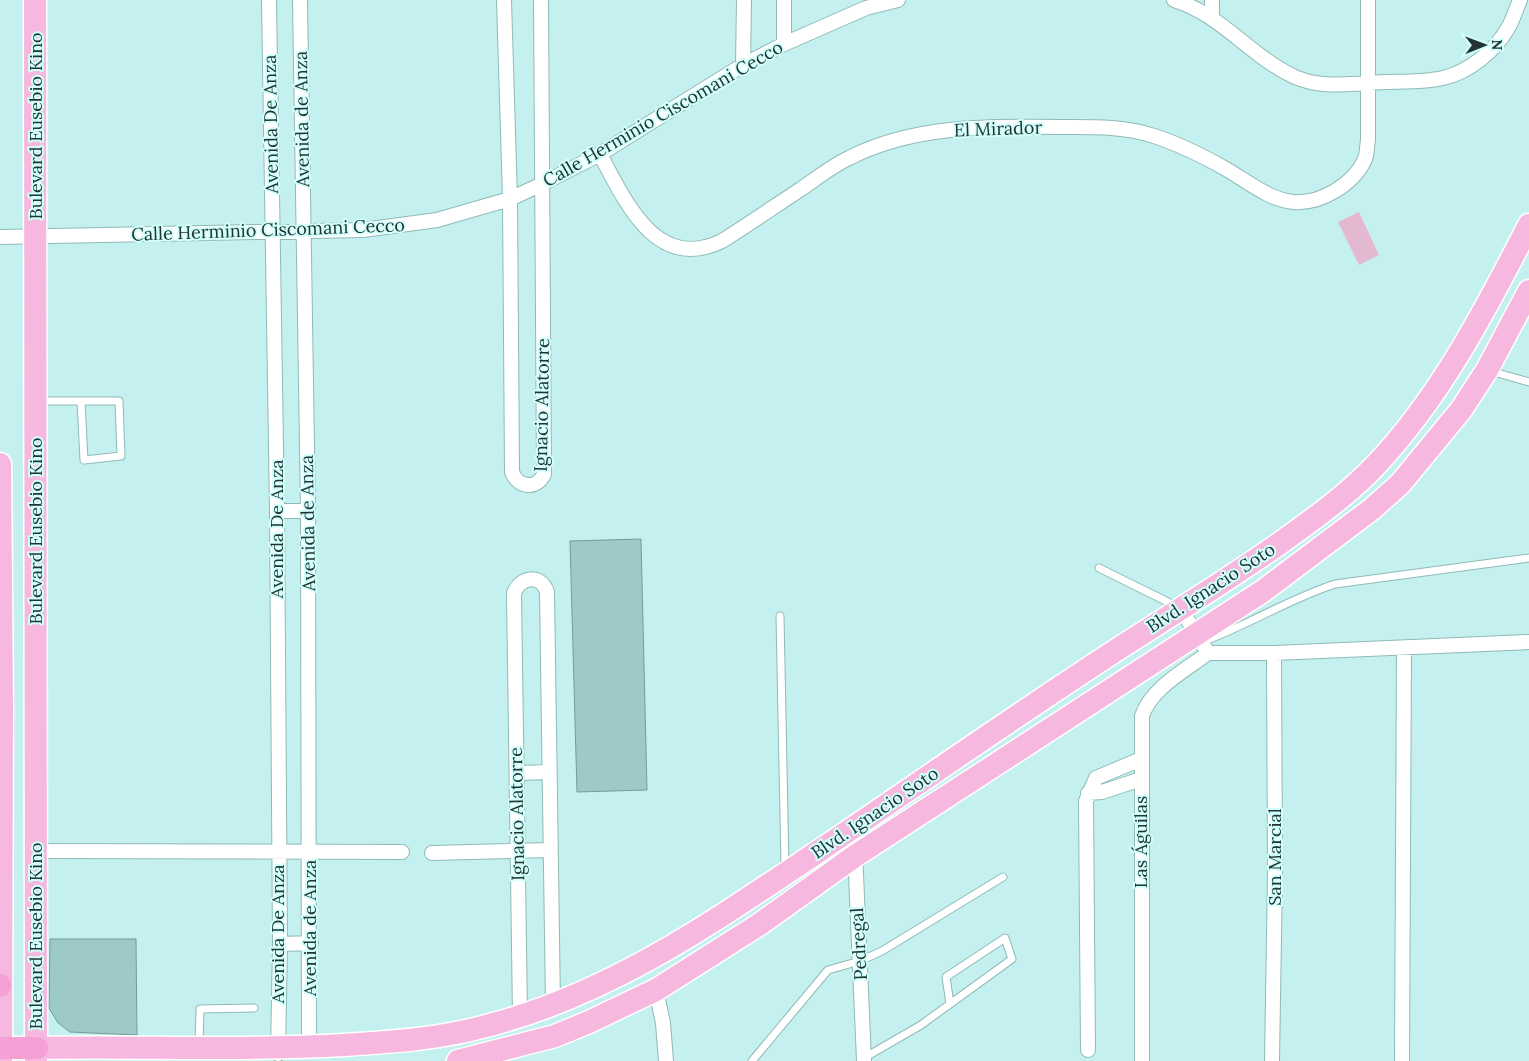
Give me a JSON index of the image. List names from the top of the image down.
{
  "streets": {
    "main road": ["Bulevard Eusebio Kino", "Blvd. Ignacio Soto"],
    "street": [
      "Calle Herminio Ciscomani Cecco",
      "Avenida de Anza",
      "Avenida De Anza",
      "El Mirador",
      "Ignacio Alatorre",
      "Las Águilas",
      "San Marcial",
      "Pedregal"
    ]
  },
  "crossings": [
    ["Calle Herminio Ciscomani Cecco", "Avenida de Anza"],
    ["Calle Herminio Ciscomani Cecco", "Avenida De Anza"],
    ["Calle Herminio Ciscomani Cecco", "Bulevard Eusebio Kino"],
    ["Calle Herminio Ciscomani Cecco", "El Mirador"],
    ["Calle Herminio Ciscomani Cecco", "Ignacio Alatorre"],
    ["Avenida de Anza", "Blvd. Ignacio Soto"],
    ["Avenida De Anza", "Blvd. Ignacio Soto"],
    ["Bulevard Eusebio Kino", "Blvd. Ignacio Soto"],
    ["Ignacio Alatorre", "Blvd. Ignacio Soto"],
    ["Blvd. Ignacio Soto", "Las Águilas"],
    ["Blvd. Ignacio Soto", "Pedregal"]
  ],
  "north": "right"
}
